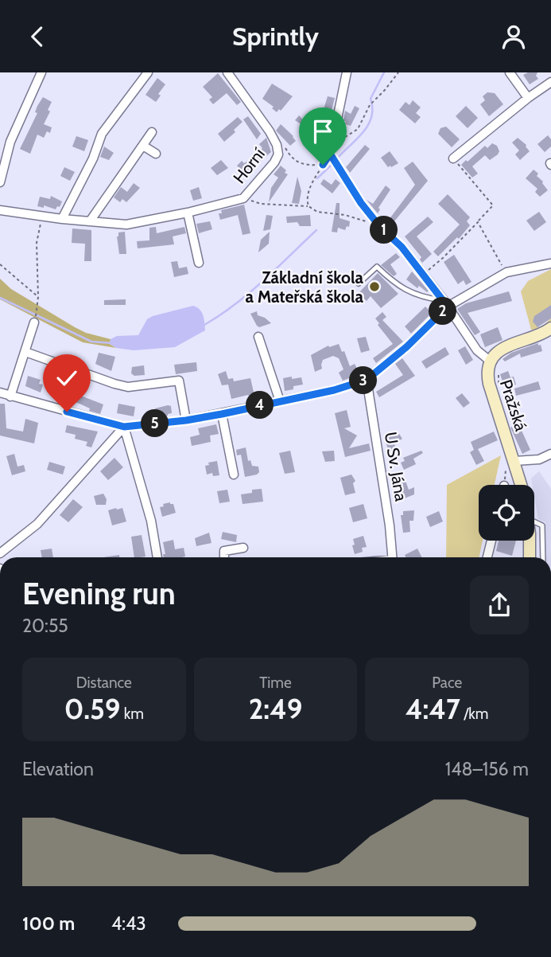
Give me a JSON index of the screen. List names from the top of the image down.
{
  "streets": {
    "main road": ["Pražská"],
    "street": ["Horní", "U Sv. Jána"]
  },
  "places": ["Základní škola a Mateřská škola"],
  "page": {
    "header": "Sprintly",
    "pins": [
      "1",
      "2",
      "3",
      "4",
      "5"
    ],
    "heading": ["Evening run", "20:55"],
    "stats": [
      ["Distance", "0.59 km"],
      ["Time", "2:49"],
      ["Pace", "4:47 /km"]
    ],
    "chart": ["Elevation", "148–156 m"],
    "list": [
      {
        "name": "100 m",
        "note": "4:43"
      }
    ]
  }
}
